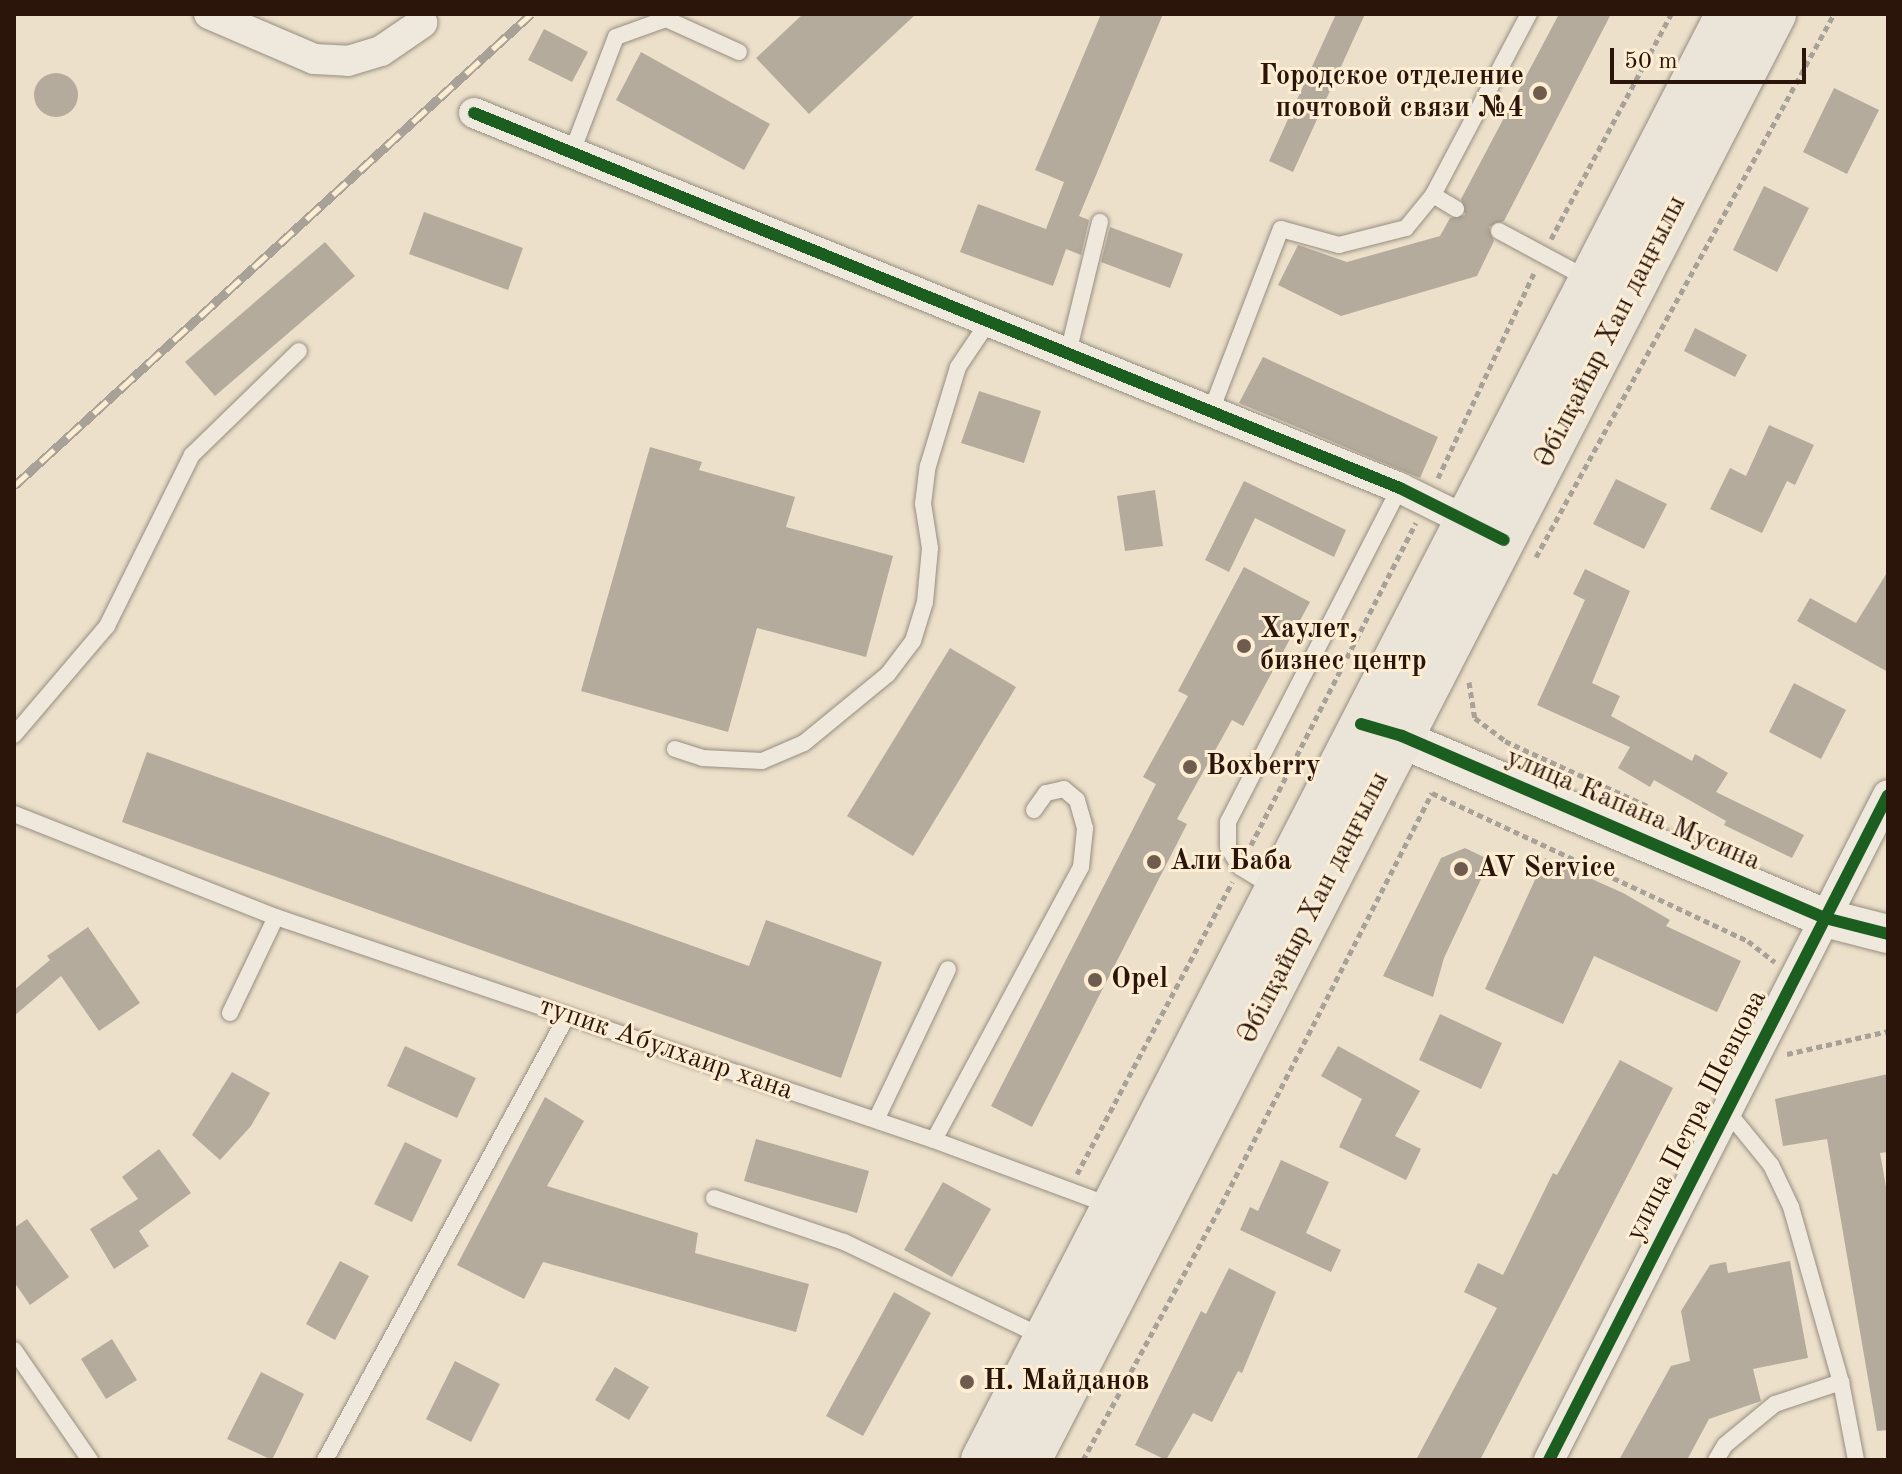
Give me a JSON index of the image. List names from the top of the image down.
{
  "streets": {
    "main road": ["Әбілқайыр Хан даңғылы"],
    "street": ["улица Капана Мусина", "улица Петра Шевцова"],
    "lane": ["тупик Абулхаир хана"]
  },
  "crossings": [
    ["Әбілқайыр Хан даңғылы", "улица Капана Мусина"],
    ["Әбілқайыр Хан даңғылы", "тупик Абулхаир хана"],
    ["улица Капана Мусина", "улица Петра Шевцова"]
  ],
  "places": [
    "Городское отделение почтовой связи №4",
    "Хаулет, бизнес центр",
    "Boxberry",
    "Али Баба",
    "AV Service",
    "Opel",
    "Н. Майданов"
  ],
  "scale_bar": "50 m"
}
